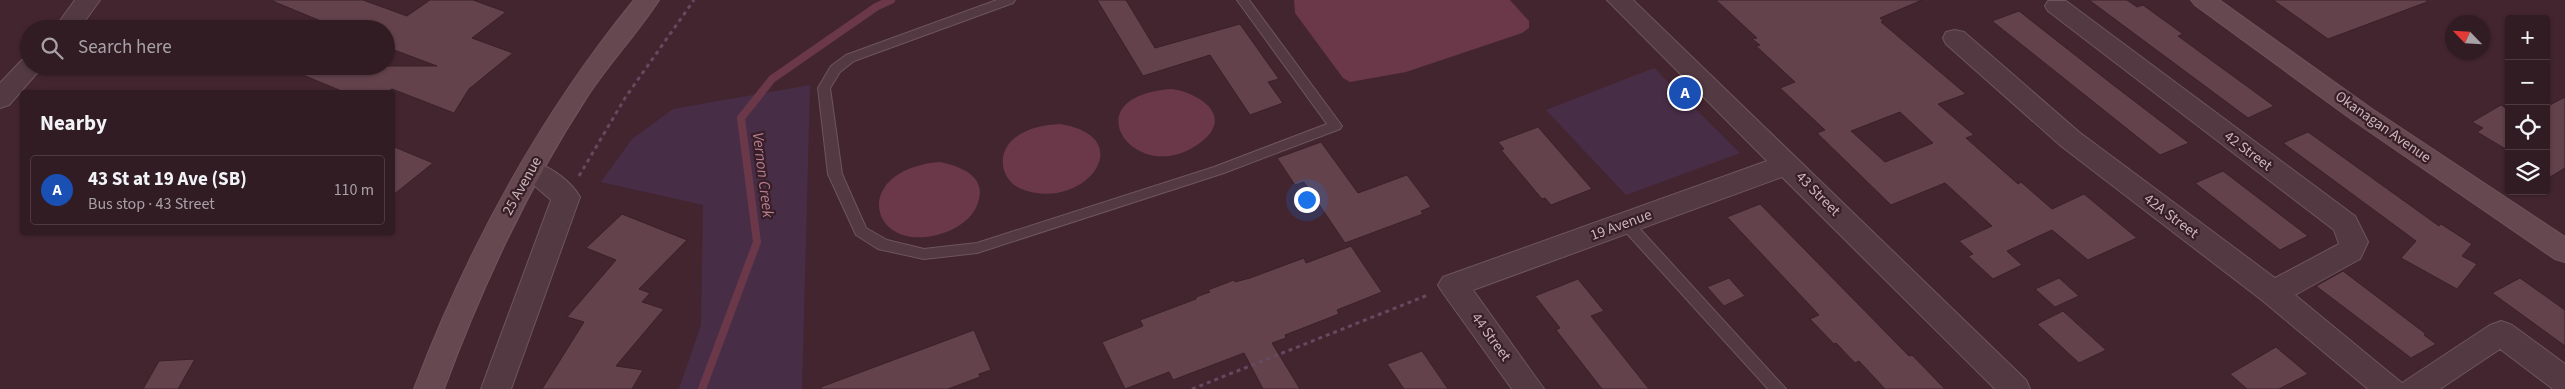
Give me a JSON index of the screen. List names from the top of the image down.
{
  "streets": {
    "main road": ["Okanagan Avenue", "25 Avenue"],
    "street": [
      "42 Street",
      "43 Street",
      "42A Street",
      "19 Avenue",
      "44 Street"
    ]
  },
  "crossings": [
    ["42 Street", "42A Street"],
    ["43 Street", "19 Avenue"],
    ["19 Avenue", "44 Street"]
  ],
  "water": ["Vernon Creek"],
  "north": "top left",
  "page": {
    "map_buttons": ["+", "−"],
    "search": "Search here",
    "pins": "A",
    "heading": "Nearby",
    "list": [
      {
        "mark": "A",
        "name": "43 St at 19 Ave (SB)",
        "note": "Bus stop · 43 Street",
        "value": "110 m"
      }
    ]
  }
}
